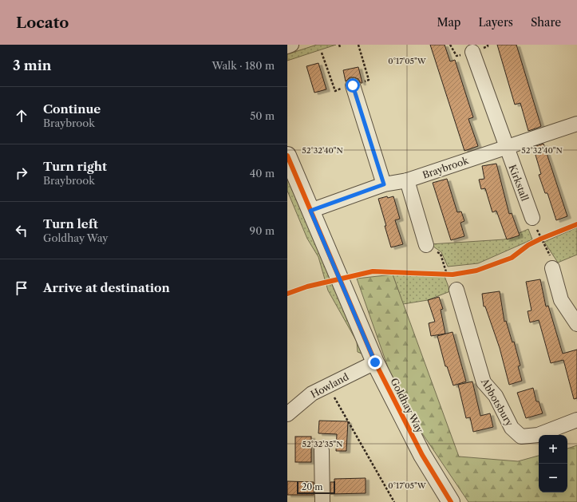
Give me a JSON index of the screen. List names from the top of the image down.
{
  "streets": {
    "street": [
      "Braybrook",
      "Kirkstall",
      "Howland",
      "Abbotsbury",
      "Goldhay Way"
    ]
  },
  "crossings": [
    ["Braybrook", "Kirkstall"],
    ["Braybrook", "Goldhay Way"],
    ["Howland", "Goldhay Way"]
  ],
  "scale_bar": "20 m",
  "page": {
    "header": "Locato",
    "nav": ["Map", "Layers", "Share"],
    "heading": ["3 min", "Walk · 180 m"],
    "list": [
      ["Continue", "Braybrook", "50 m"],
      ["Turn right", "Braybrook", "40 m"],
      ["Turn left", "Goldhay Way", "90 m"],
      "Arrive at destination"
    ],
    "map_buttons": ["+", "−"],
    "scale": "20 m"
  },
  "coordinates": ["0°17'05\"W", "52°32'40\"N", "52°32'35\"N"]
}
